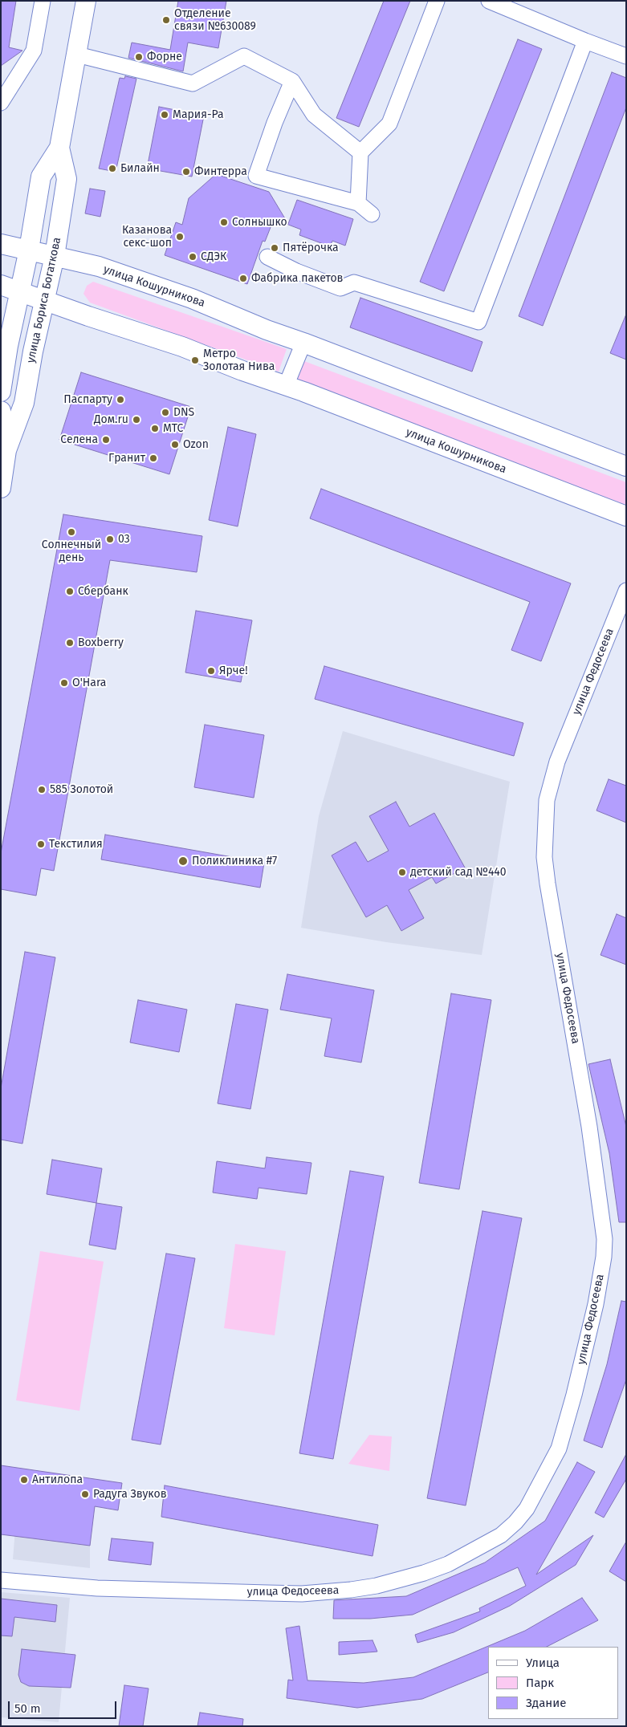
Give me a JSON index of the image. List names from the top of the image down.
{
  "streets": {
    "main road": ["улица Кошурникова", "улица Бориса Богаткова"],
    "street": ["улица Федосеева"]
  },
  "crossings": [
    ["улица Кошурникова", "улица Бориса Богаткова"]
  ],
  "places": [
    "Отделение связи №630089",
    "Форне",
    "Мария-Ра",
    "Билайн",
    "Финтерра",
    "Солнышко",
    "Казанова секс-шоп",
    "Пятёрочка",
    "СДЭК",
    "Фабрика пакетов",
    "Метро Золотая Нива",
    "Паспарту",
    "DNS",
    "Дом.ru",
    "МТС",
    "Селена",
    "Ozon",
    "Гранит",
    "Солнечный день",
    "03",
    "Сбербанк",
    "Boxberry",
    "Ярче!",
    "O'Hara",
    "585 Золотой",
    "Текстилия",
    "Поликлиника #7",
    "детский сад №440",
    "Антилопа",
    "Радуга Звуков"
  ],
  "legend": ["Улица", "Парк", "Здание"],
  "scale_bar": "50 m"
}
